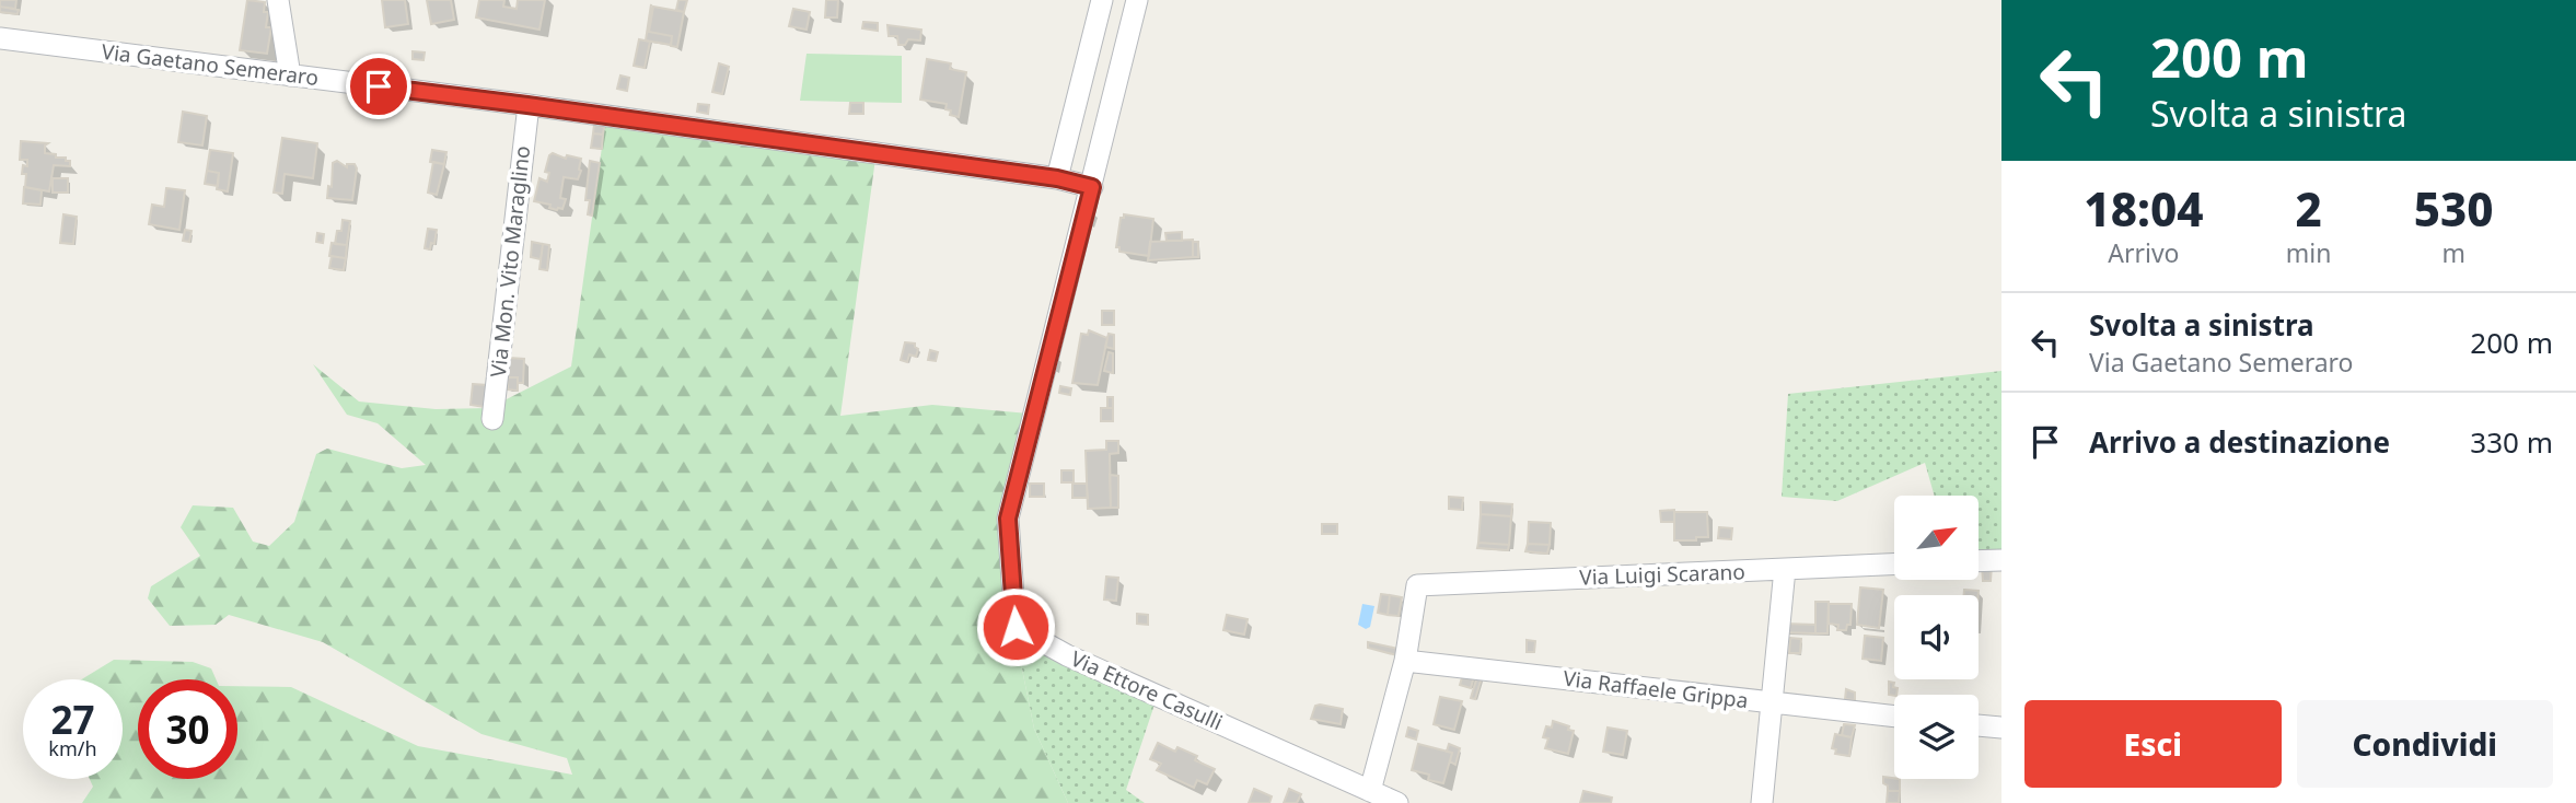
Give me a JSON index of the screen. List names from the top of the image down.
{
  "streets": {
    "street": [
      "Via Gaetano Semeraro",
      "Via Mon. Vito Maraglino",
      "Via Luigi Scarano",
      "Via Raffaele Grippa",
      "Via Ettore Casulli"
    ]
  },
  "crossings": [
    ["Via Gaetano Semeraro", "Via Mon. Vito Maraglino"],
    ["Via Luigi Scarano", "Via Raffaele Grippa"]
  ],
  "north": "top right",
  "page": {
    "turn": ["200 m", "Svolta a sinistra"],
    "eta": [
      "18:04",
      "Arrivo",
      "2",
      "min",
      "530",
      "m"
    ],
    "list": [
      {
        "name": "Svolta a sinistra",
        "note": "Via Gaetano Semeraro",
        "value": "200 m"
      },
      {
        "name": "Arrivo a destinazione",
        "value": "330 m"
      }
    ],
    "speed": "27 km/h",
    "limit": "30",
    "buttons": ["Esci", "Condividi"]
  }
}
